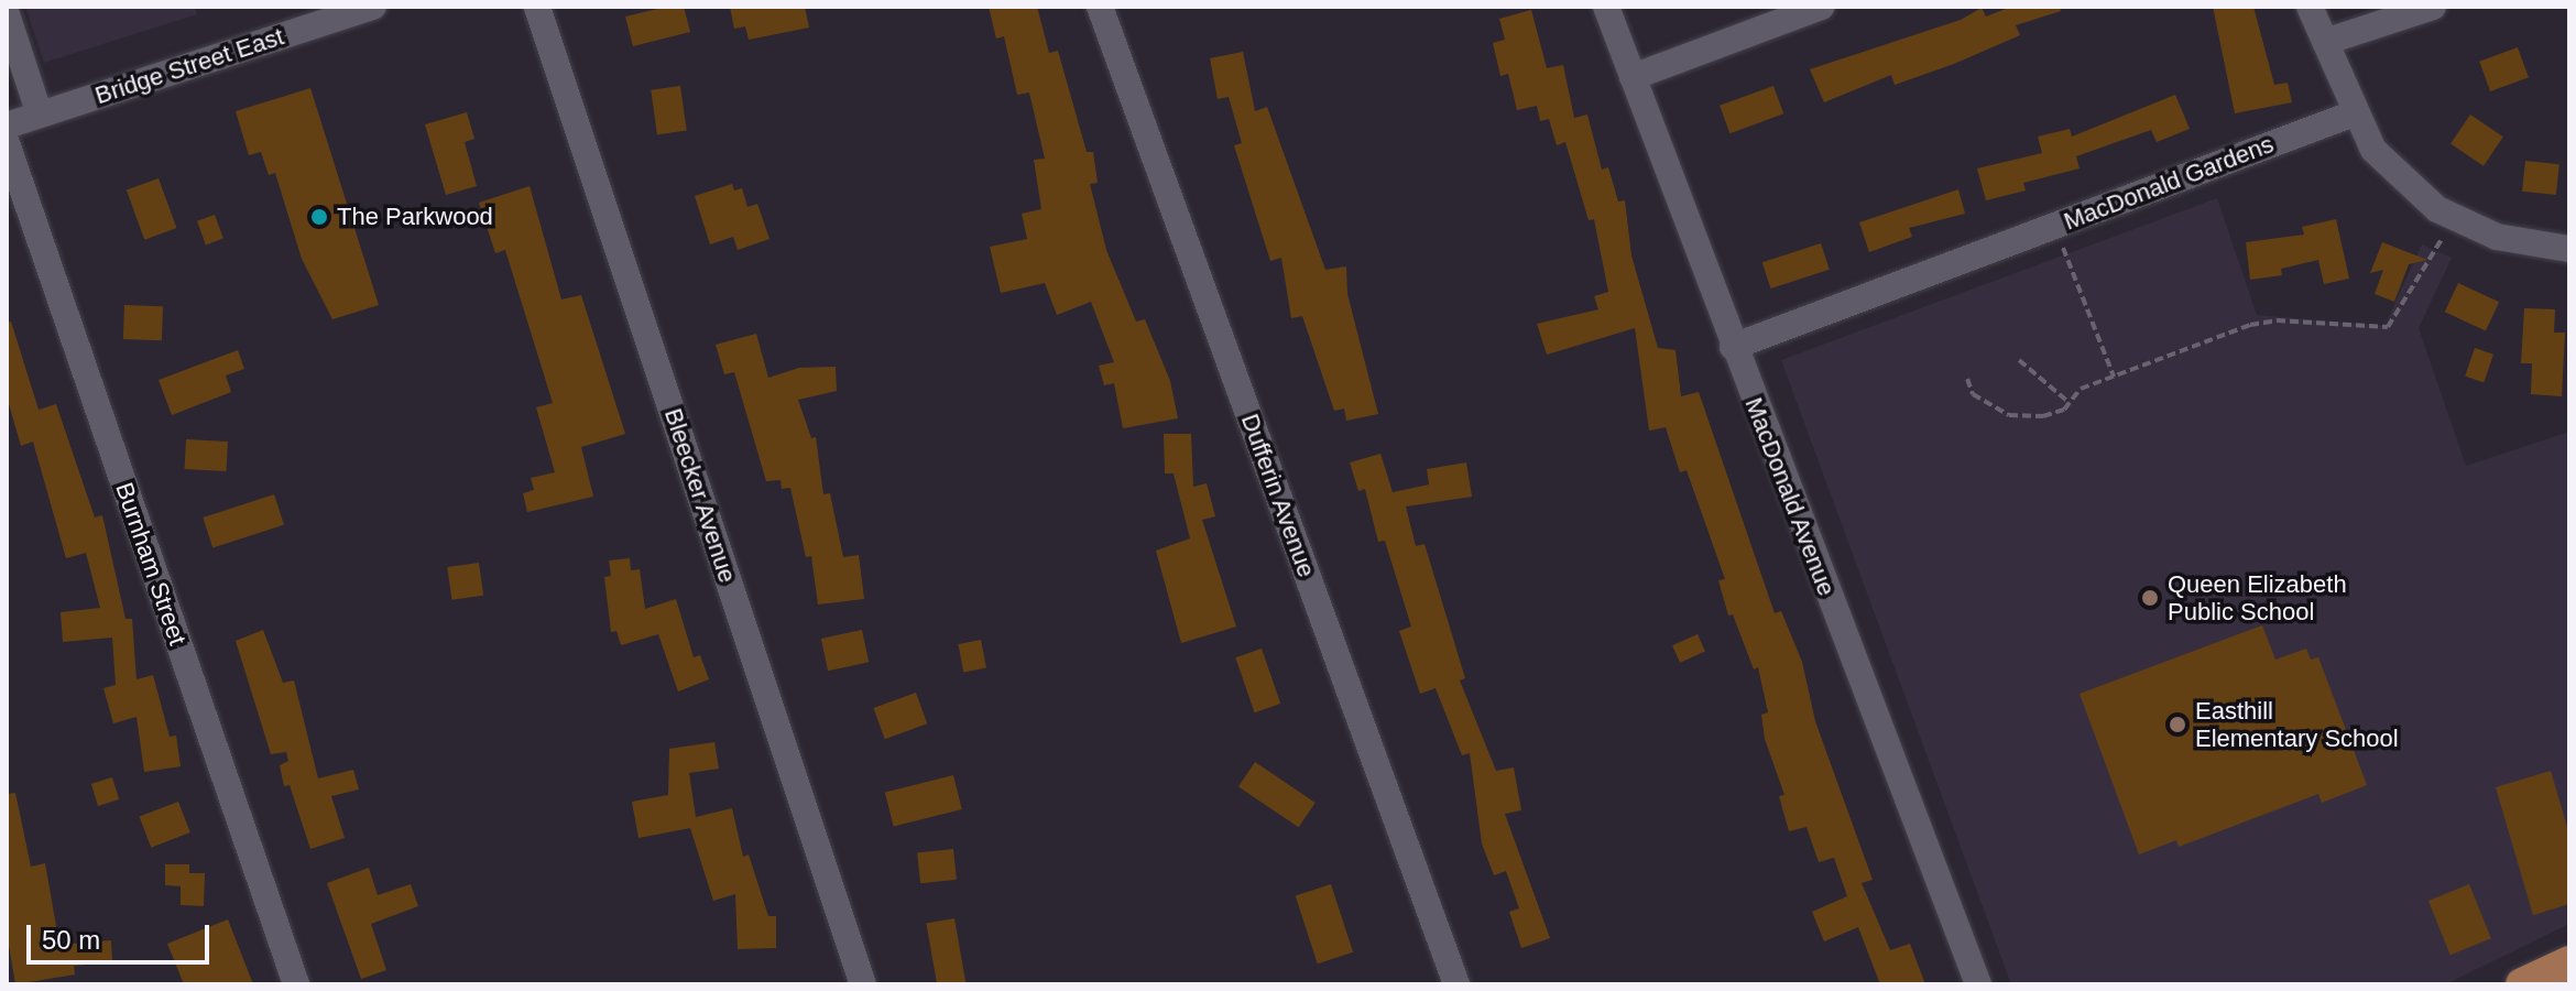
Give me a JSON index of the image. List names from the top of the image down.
{
  "streets": {
    "street": [
      "Bridge Street East",
      "MacDonald Gardens",
      "Bleecker Avenue",
      "Dufferin Avenue",
      "MacDonald Avenue",
      "Burnham Street"
    ]
  },
  "crossings": [
    ["MacDonald Gardens", "MacDonald Avenue"]
  ],
  "places": ["The Parkwood", "Queen Elizabeth Public School", "Easthill Elementary School"],
  "scale_bar": "50 m"
}
